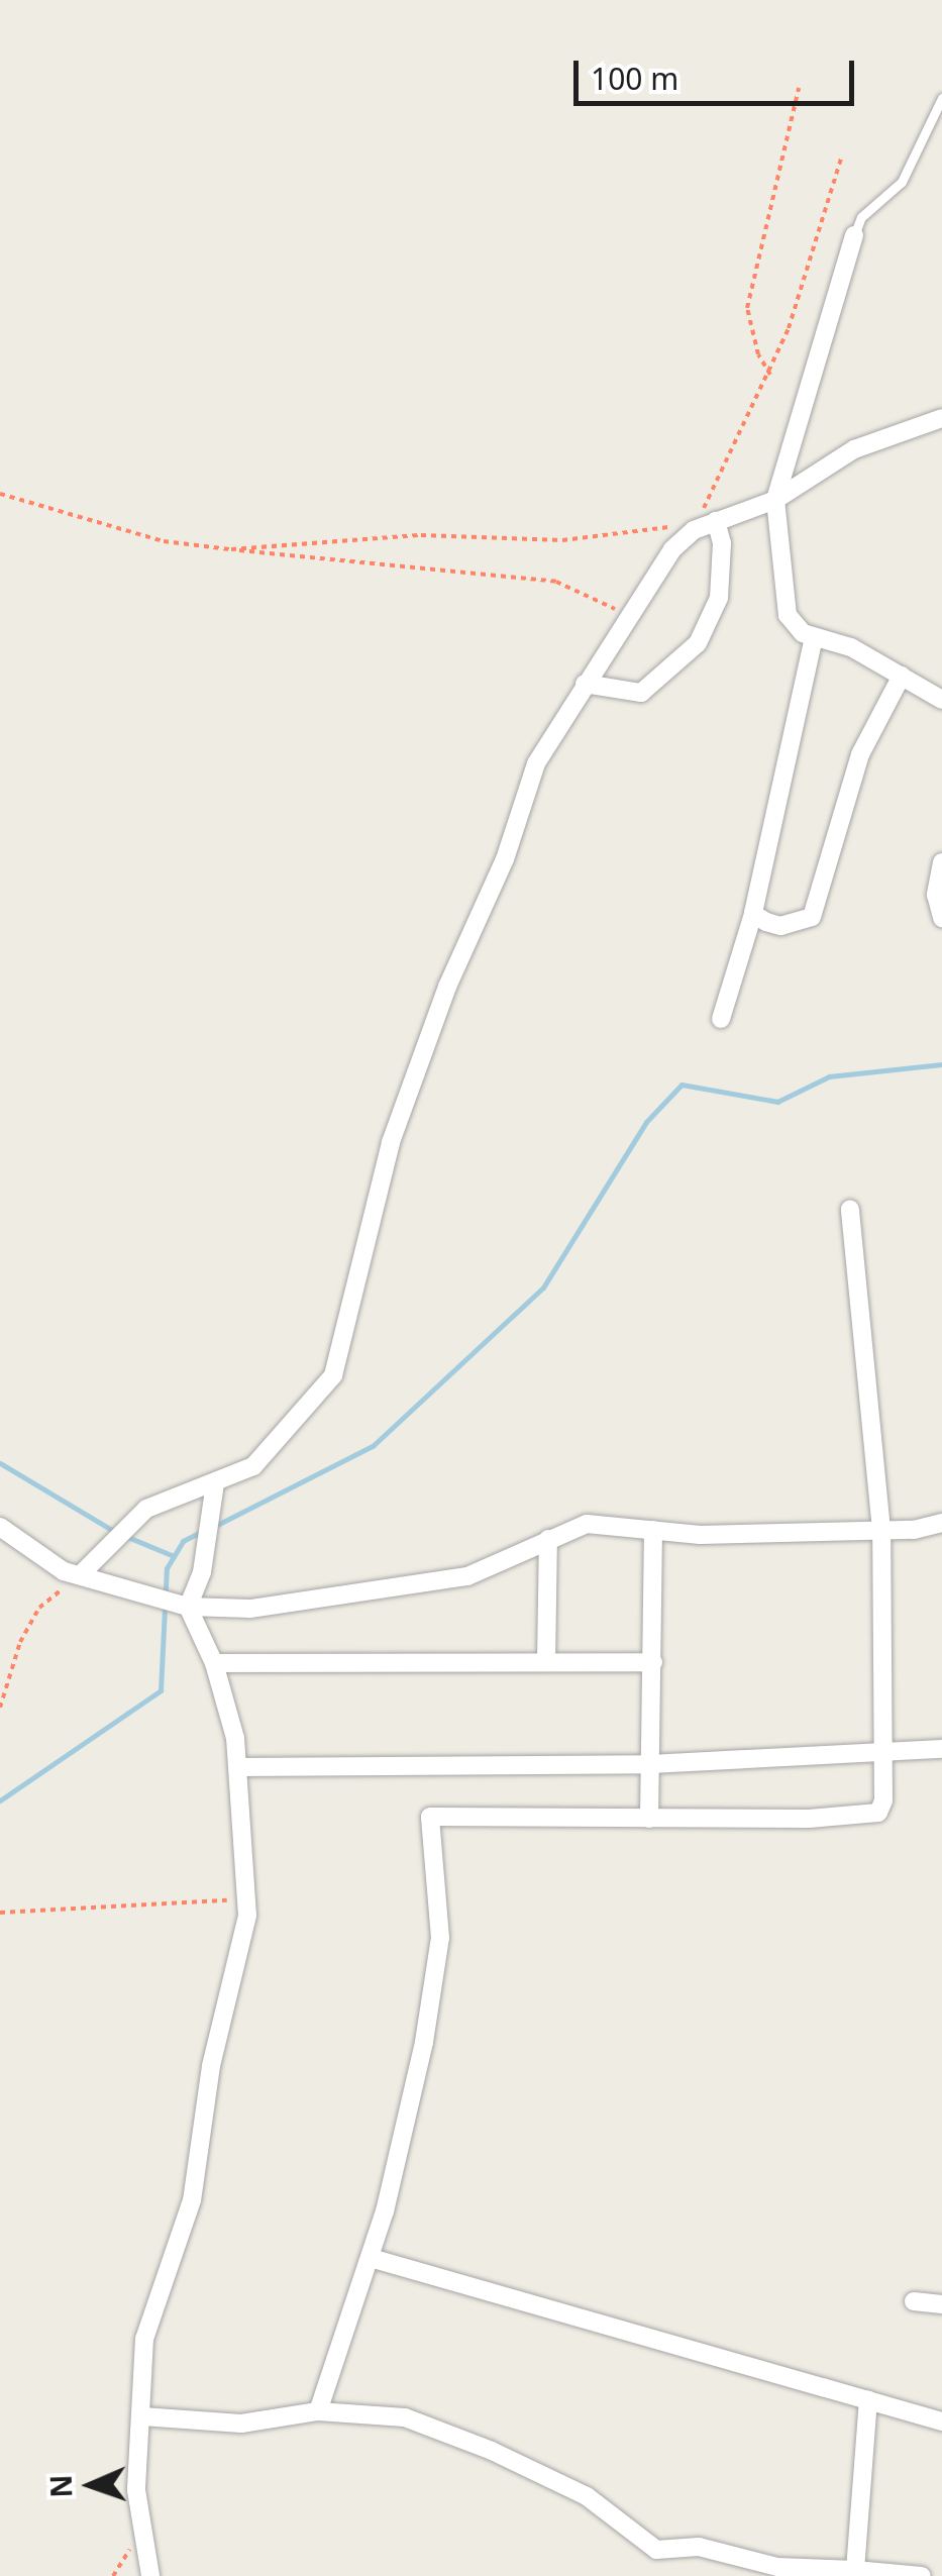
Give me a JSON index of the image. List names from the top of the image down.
{
  "scale_bar": "100 m",
  "north": "left"
}
